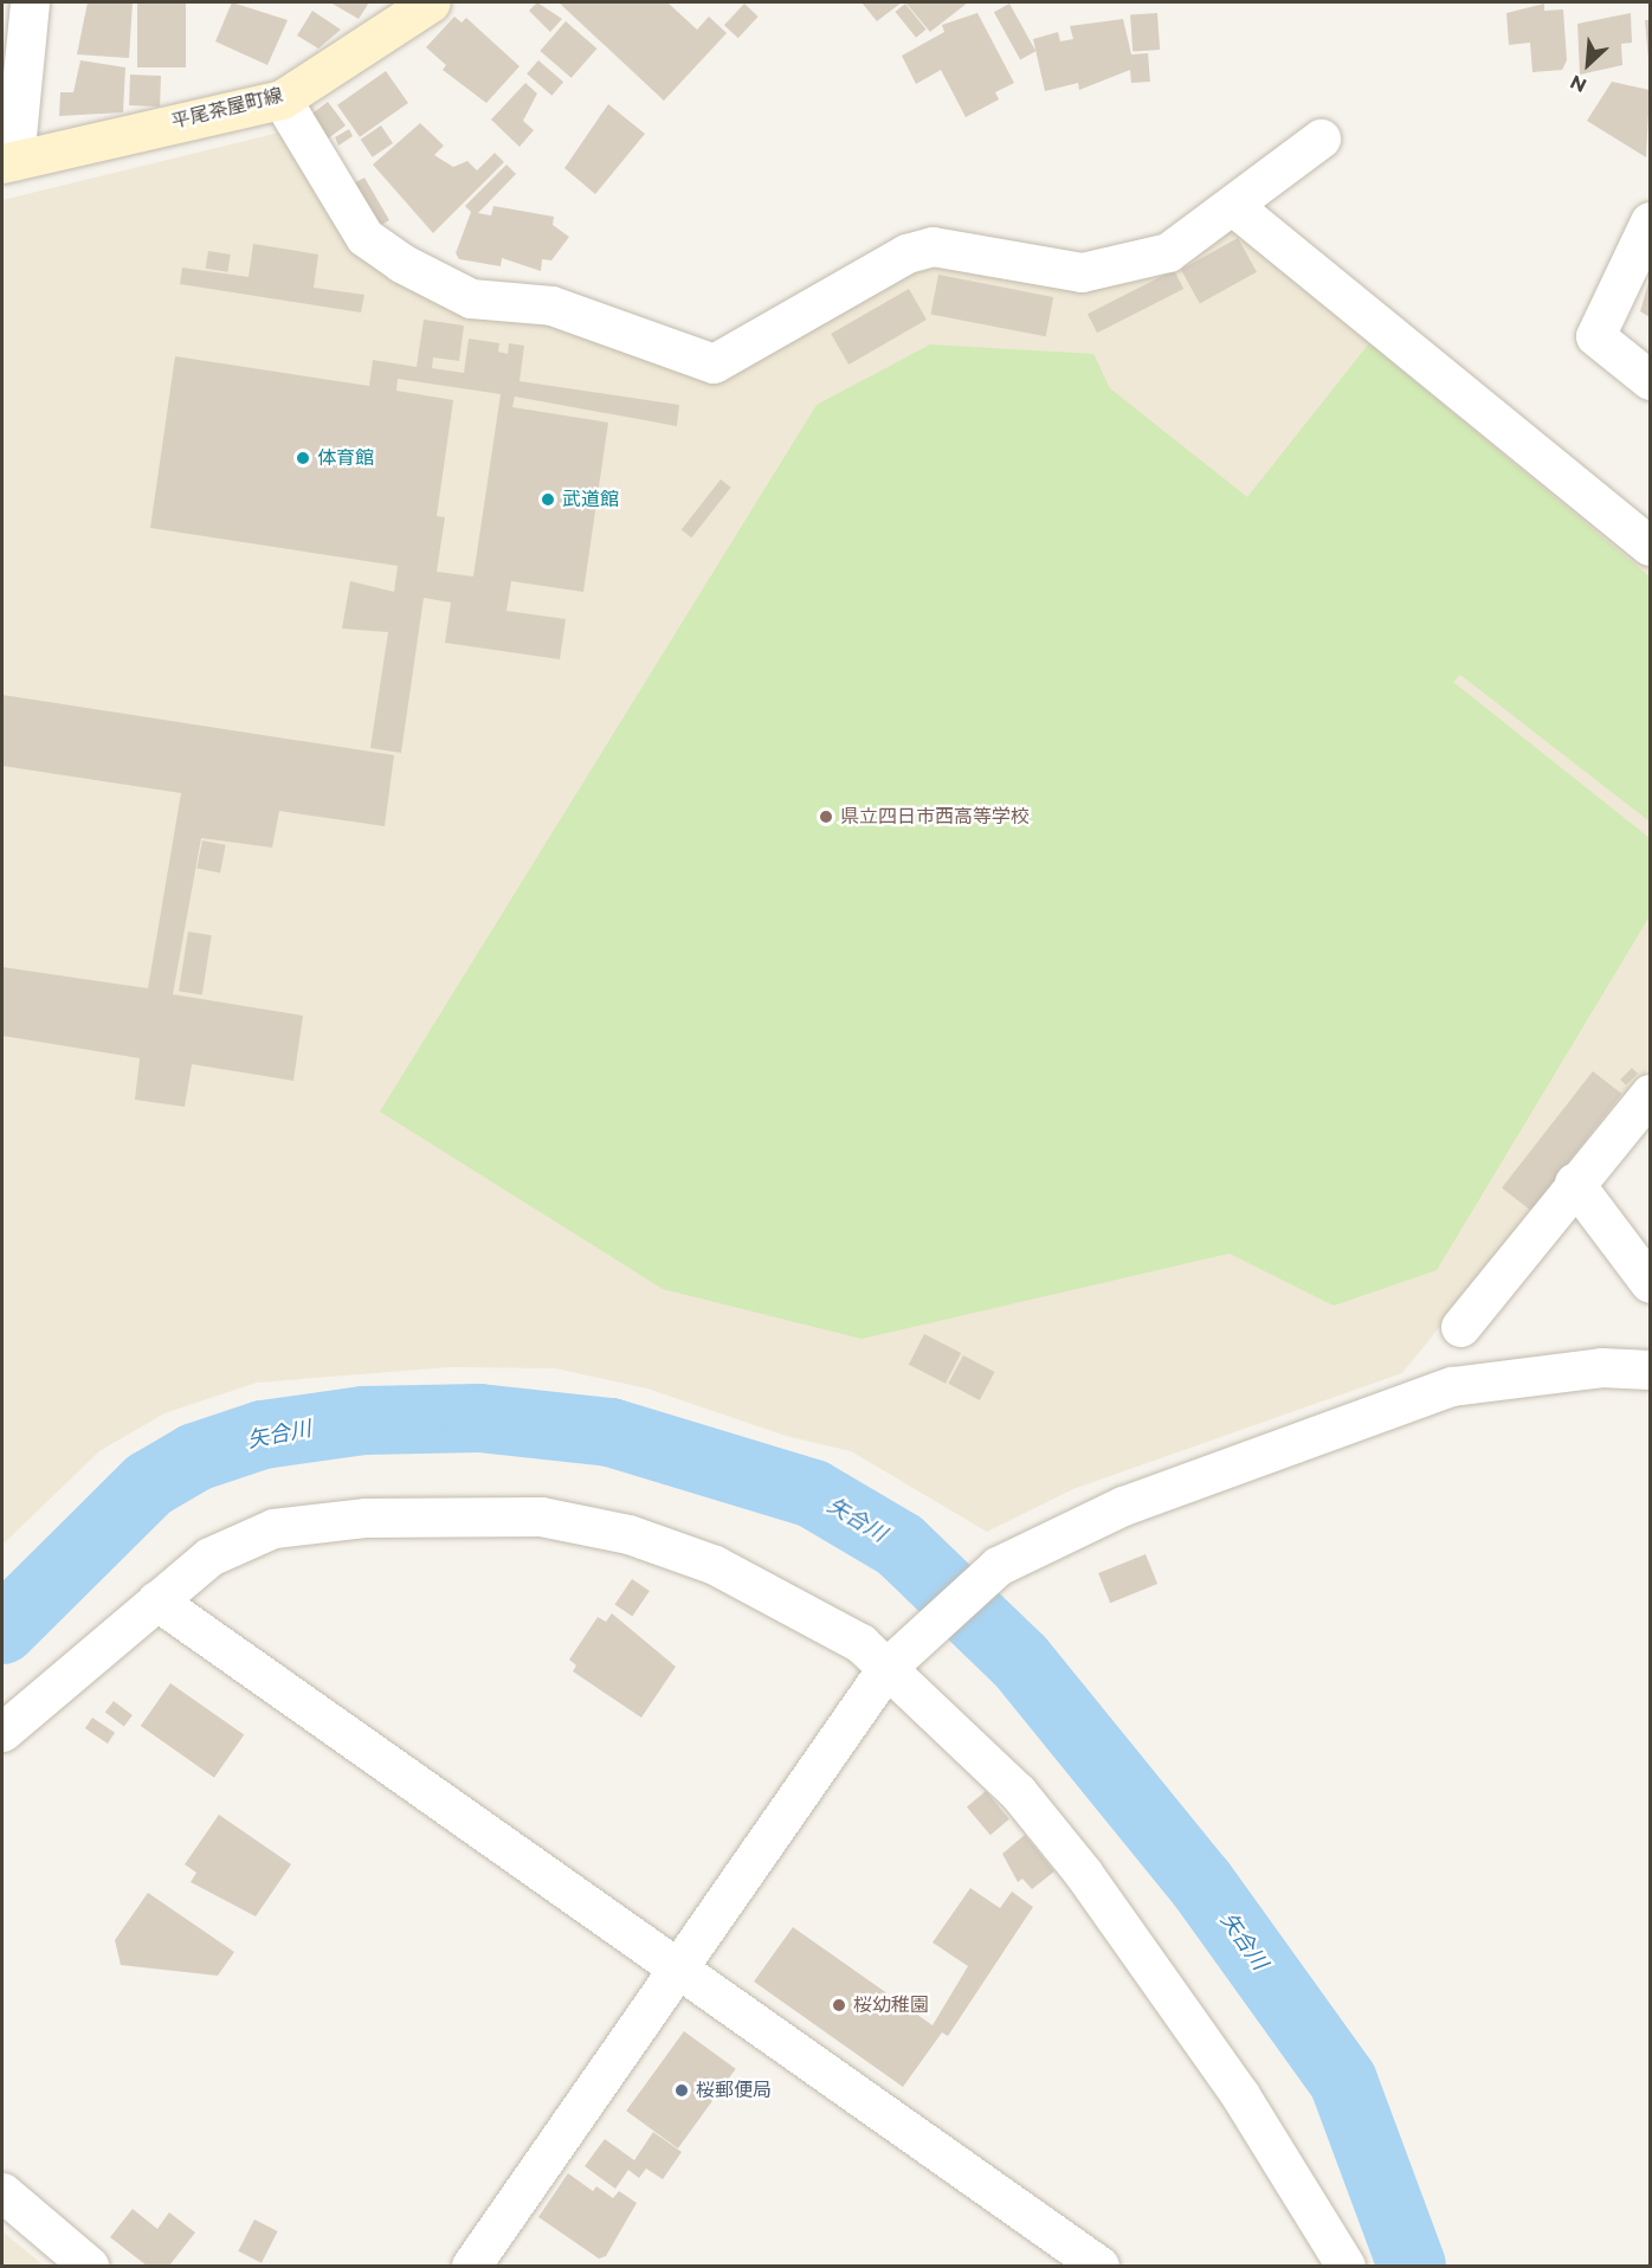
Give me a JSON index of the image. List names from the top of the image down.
{
  "streets": {
    "main road": ["平尾茶屋町線"]
  },
  "water": ["矢合川"],
  "places": [
    "体育館",
    "武道館",
    "県立四日市西高等学校",
    "桜幼稚園",
    "桜郵便局"
  ],
  "north": "bottom left"
}
